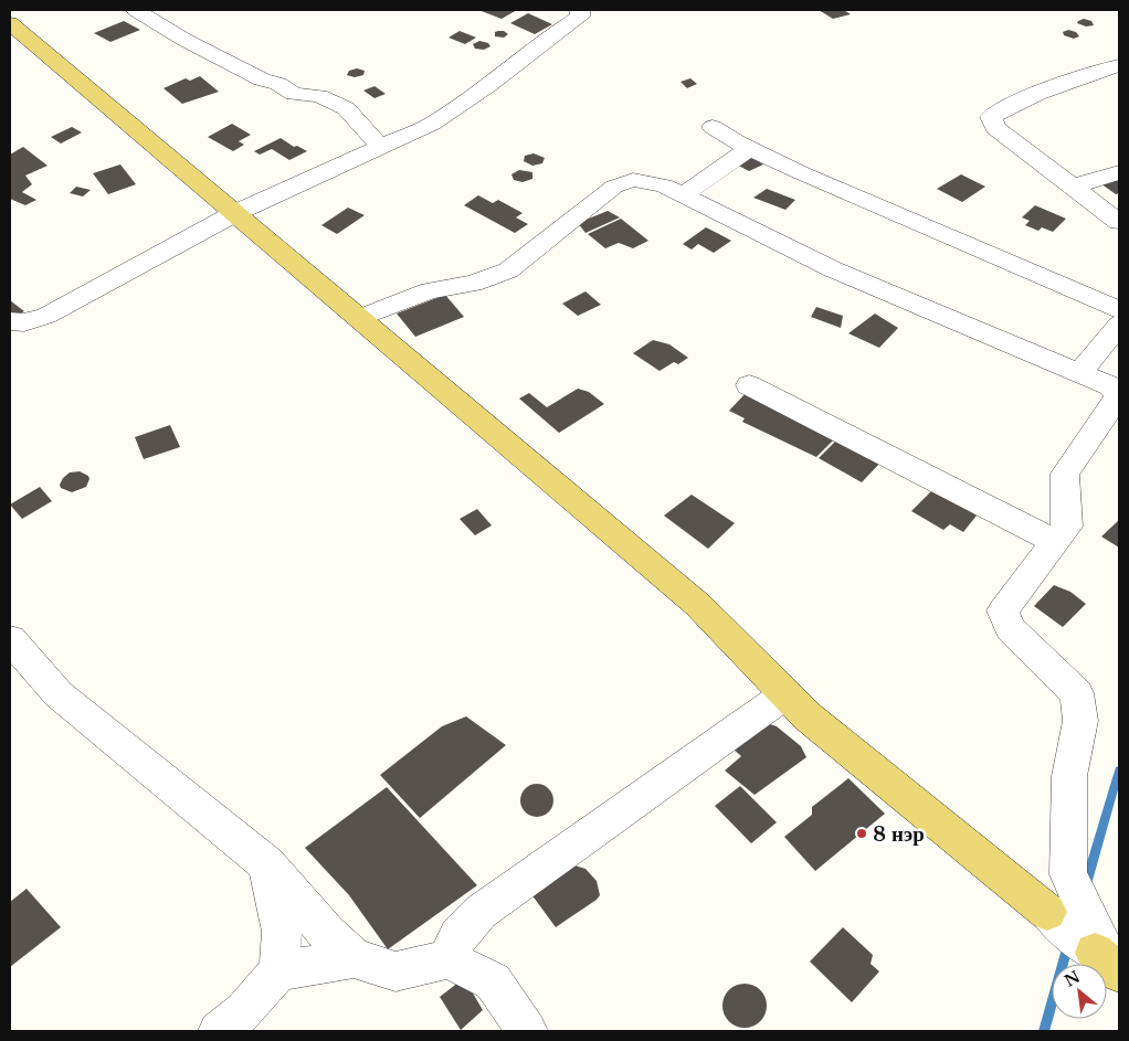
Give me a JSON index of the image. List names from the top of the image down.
{
  "places": ["8 нэр"],
  "north": "top left"
}
